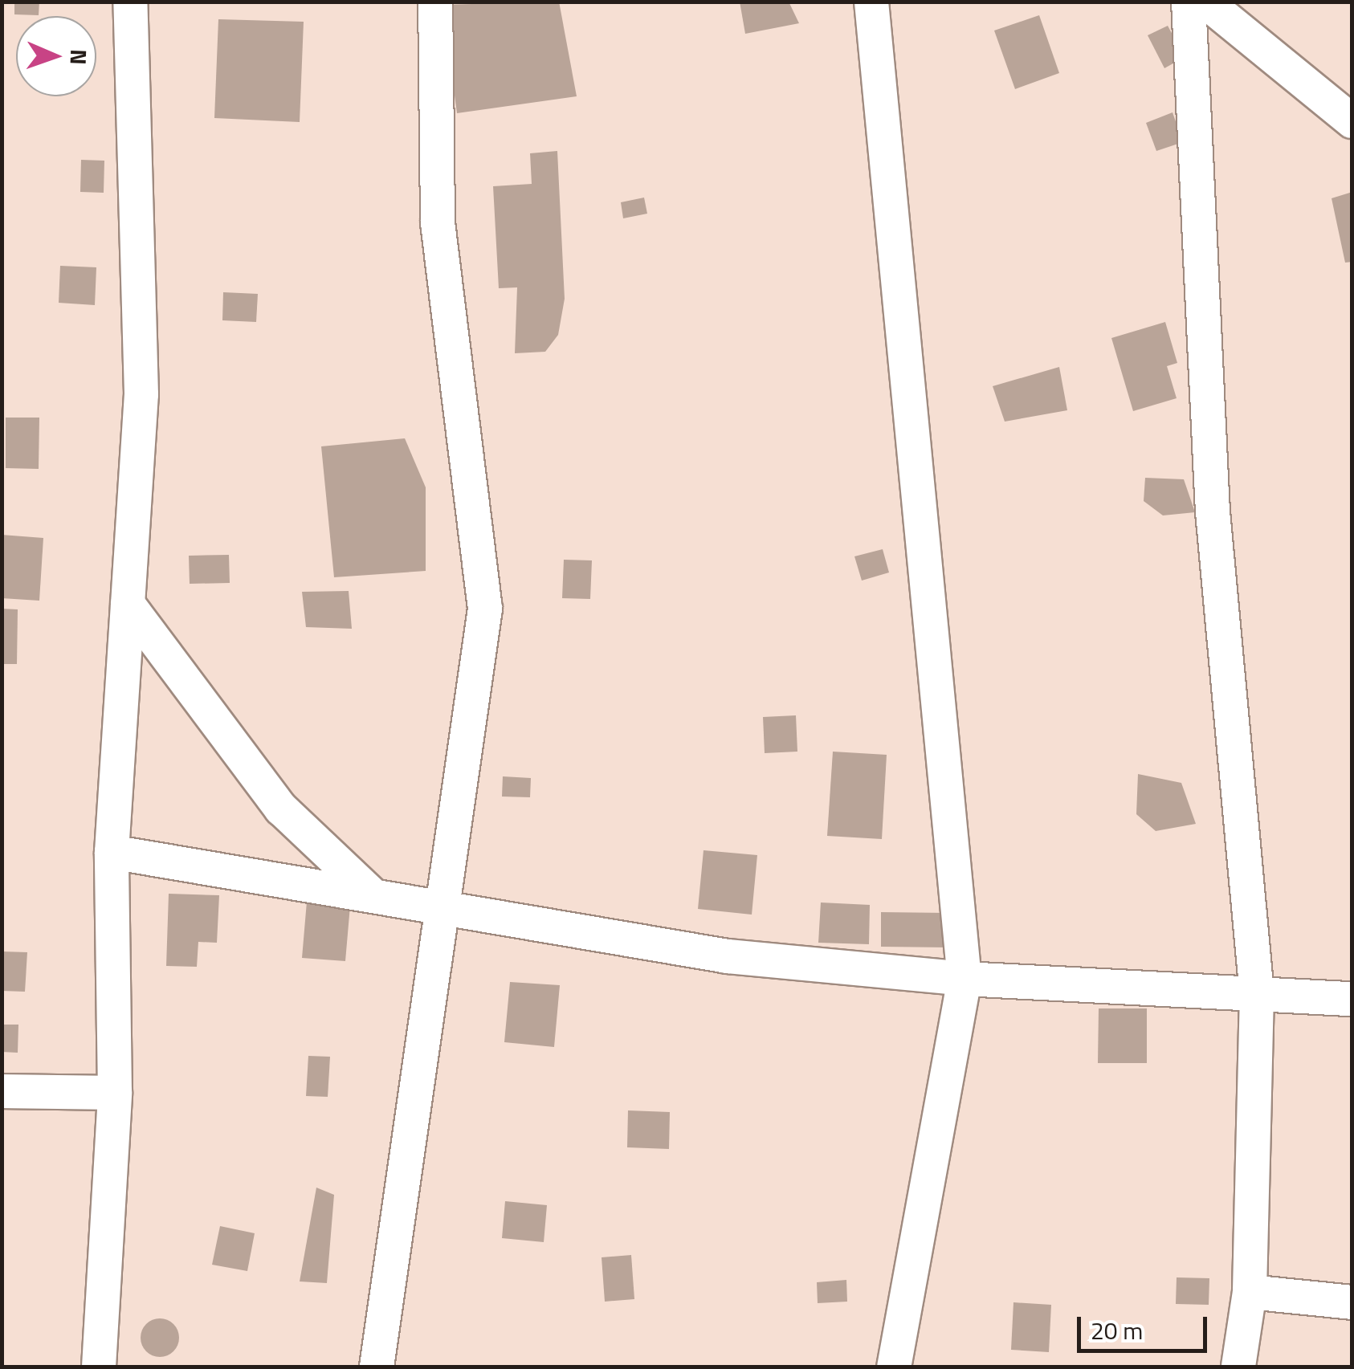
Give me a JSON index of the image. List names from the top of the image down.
{
  "scale_bar": "20 m",
  "north": "right"
}
